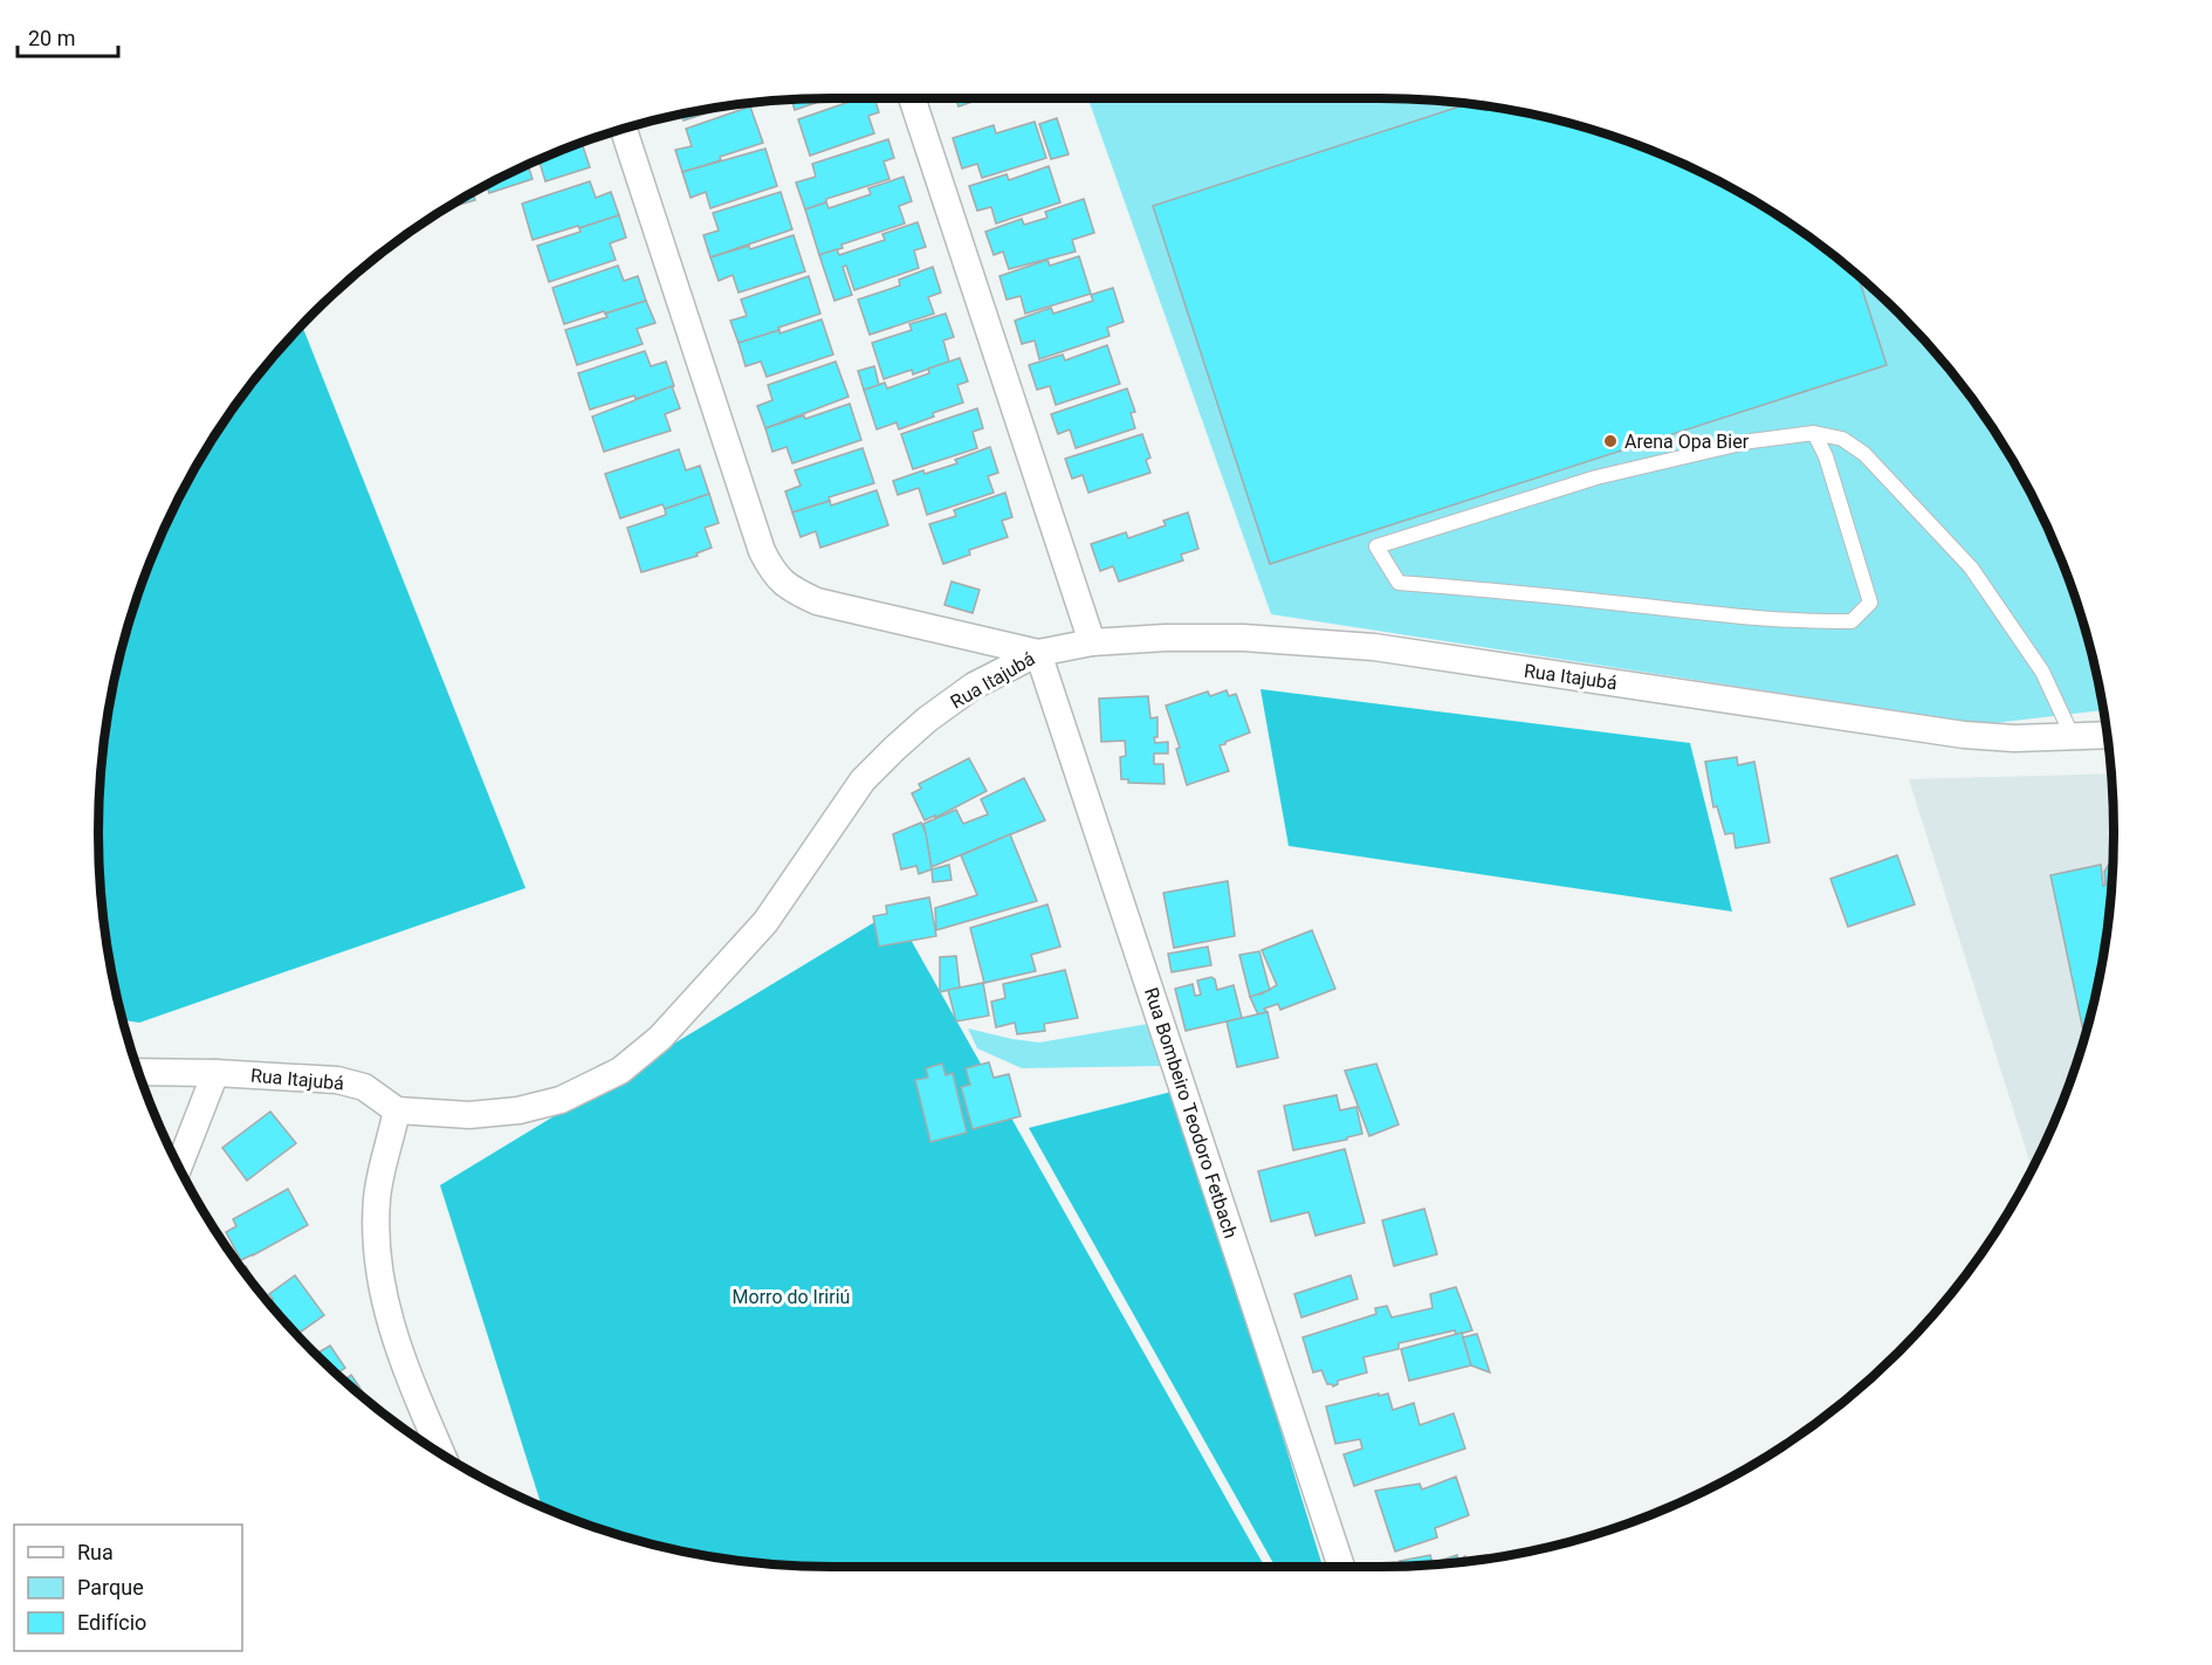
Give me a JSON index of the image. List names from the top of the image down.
{
  "streets": {
    "street": ["Rua Itajubá", "Rua Bombeiro Teodoro Fetbach"]
  },
  "crossings": [
    ["Rua Itajubá", "Rua Bombeiro Teodoro Fetbach"]
  ],
  "parks": ["Morro do Iririú"],
  "places": ["Arena Opa Bier"],
  "legend": ["Rua", "Parque", "Edifício"],
  "scale_bar": "20 m"
}
